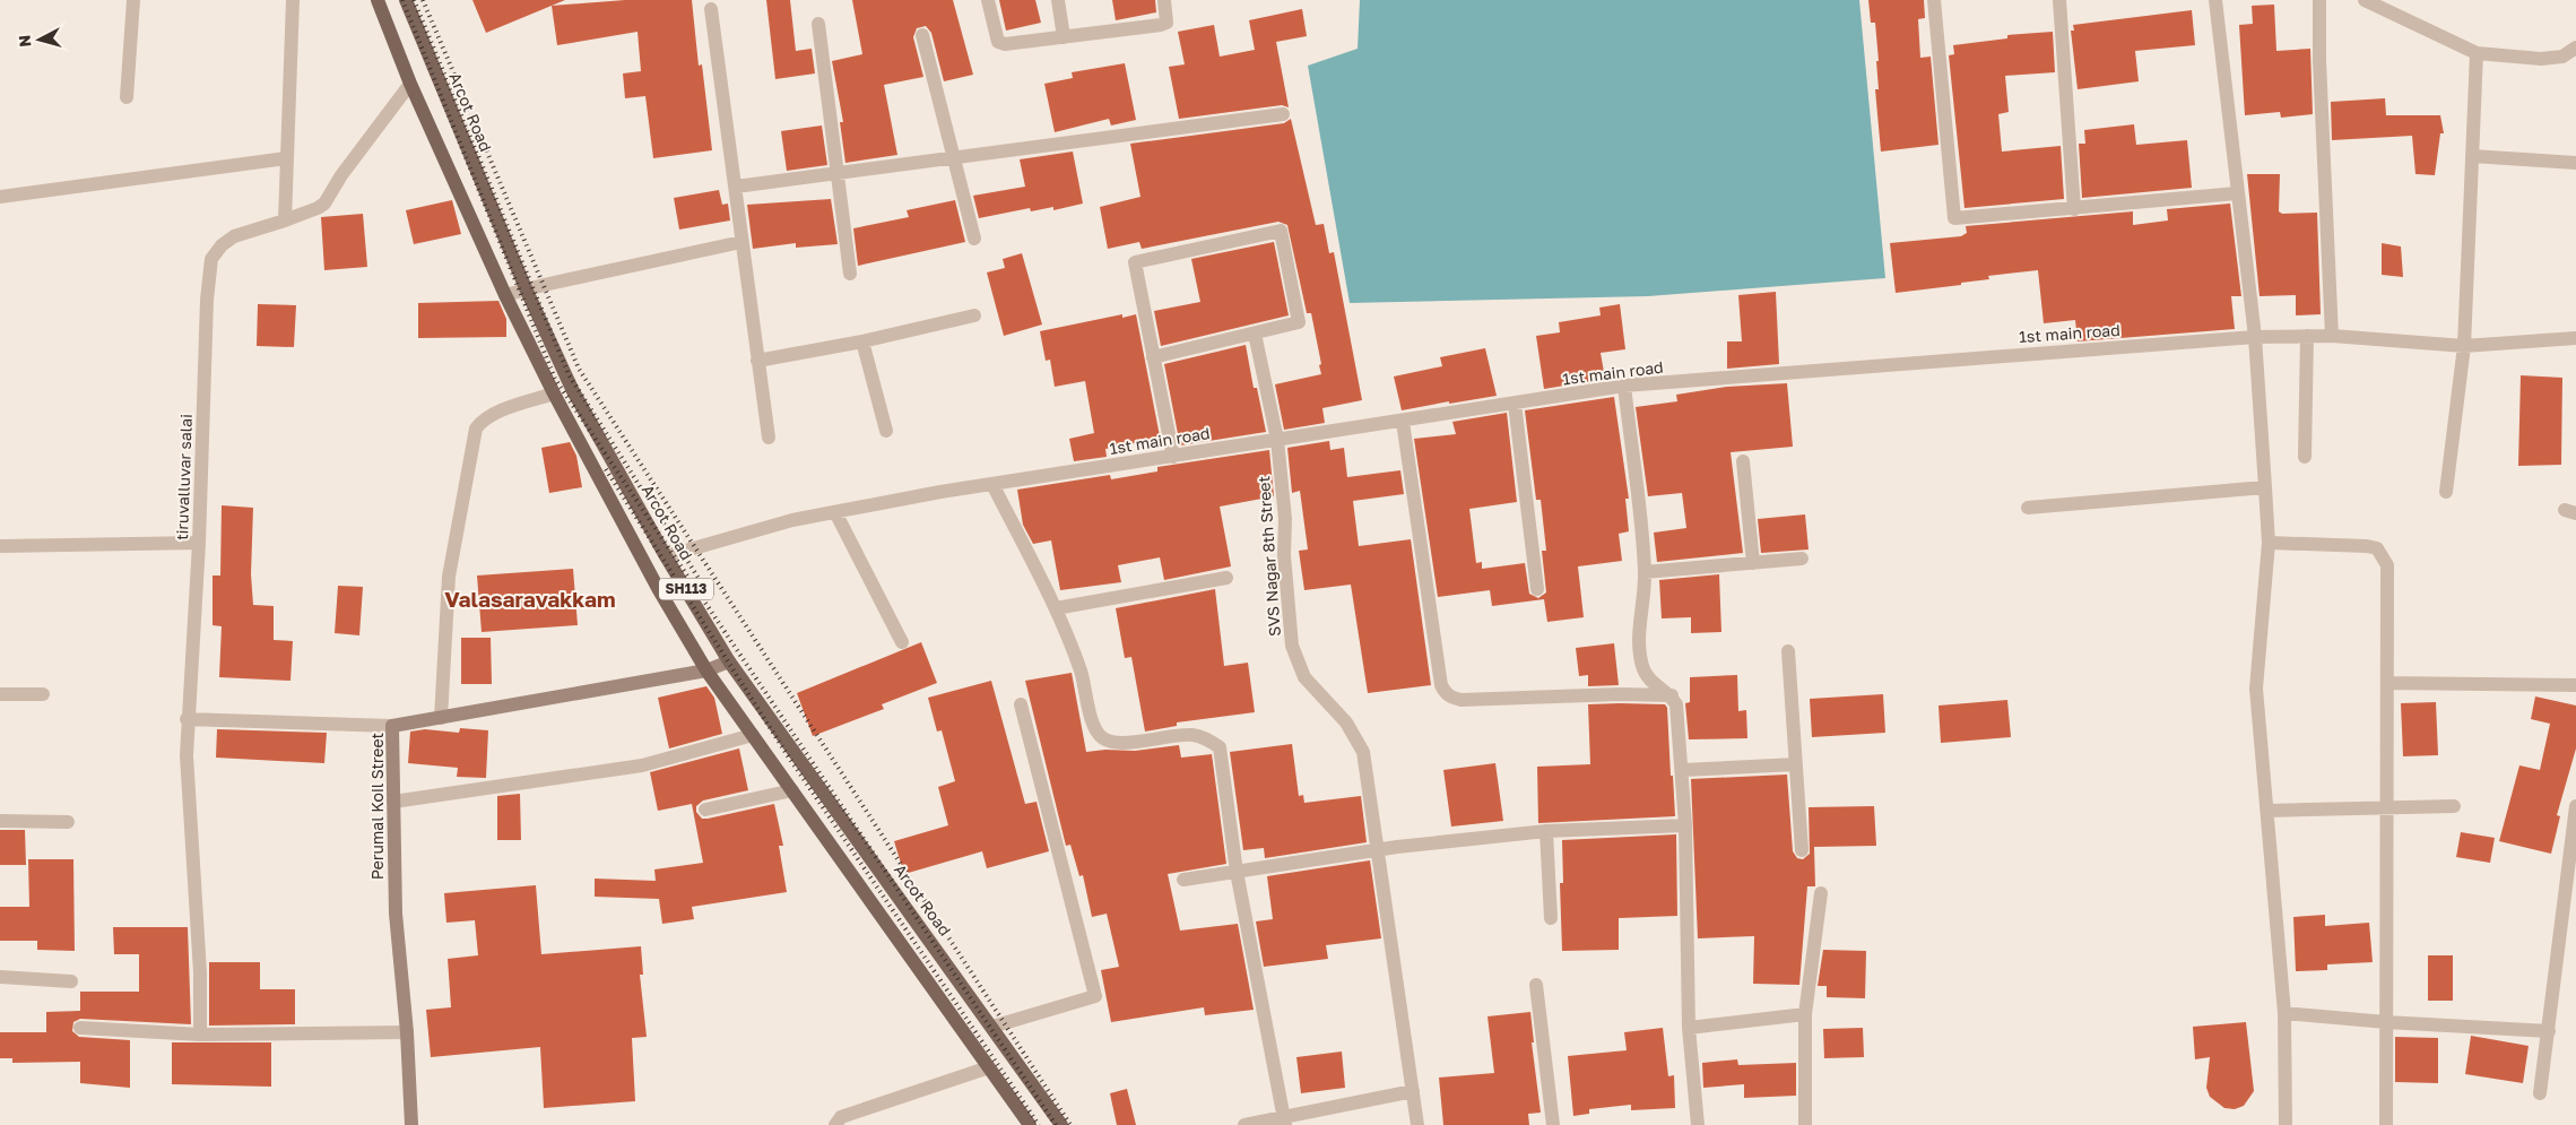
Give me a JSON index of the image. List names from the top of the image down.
{
  "streets": {
    "main road": ["Arcot Road", "SH113"],
    "street": [
      "1st main road",
      "tiruvalluvar salai",
      "SVS Nagar 8th Street",
      "Perumal Koil Street"
    ]
  },
  "crossings": [
    ["Arcot Road", "1st main road"],
    ["Arcot Road", "Perumal Koil Street"],
    ["1st main road", "SVS Nagar 8th Street"],
    ["tiruvalluvar salai", "SH113"],
    ["SH113", "Perumal Koil Street"]
  ],
  "districts": ["Valasaravakkam"],
  "north": "left"
}
